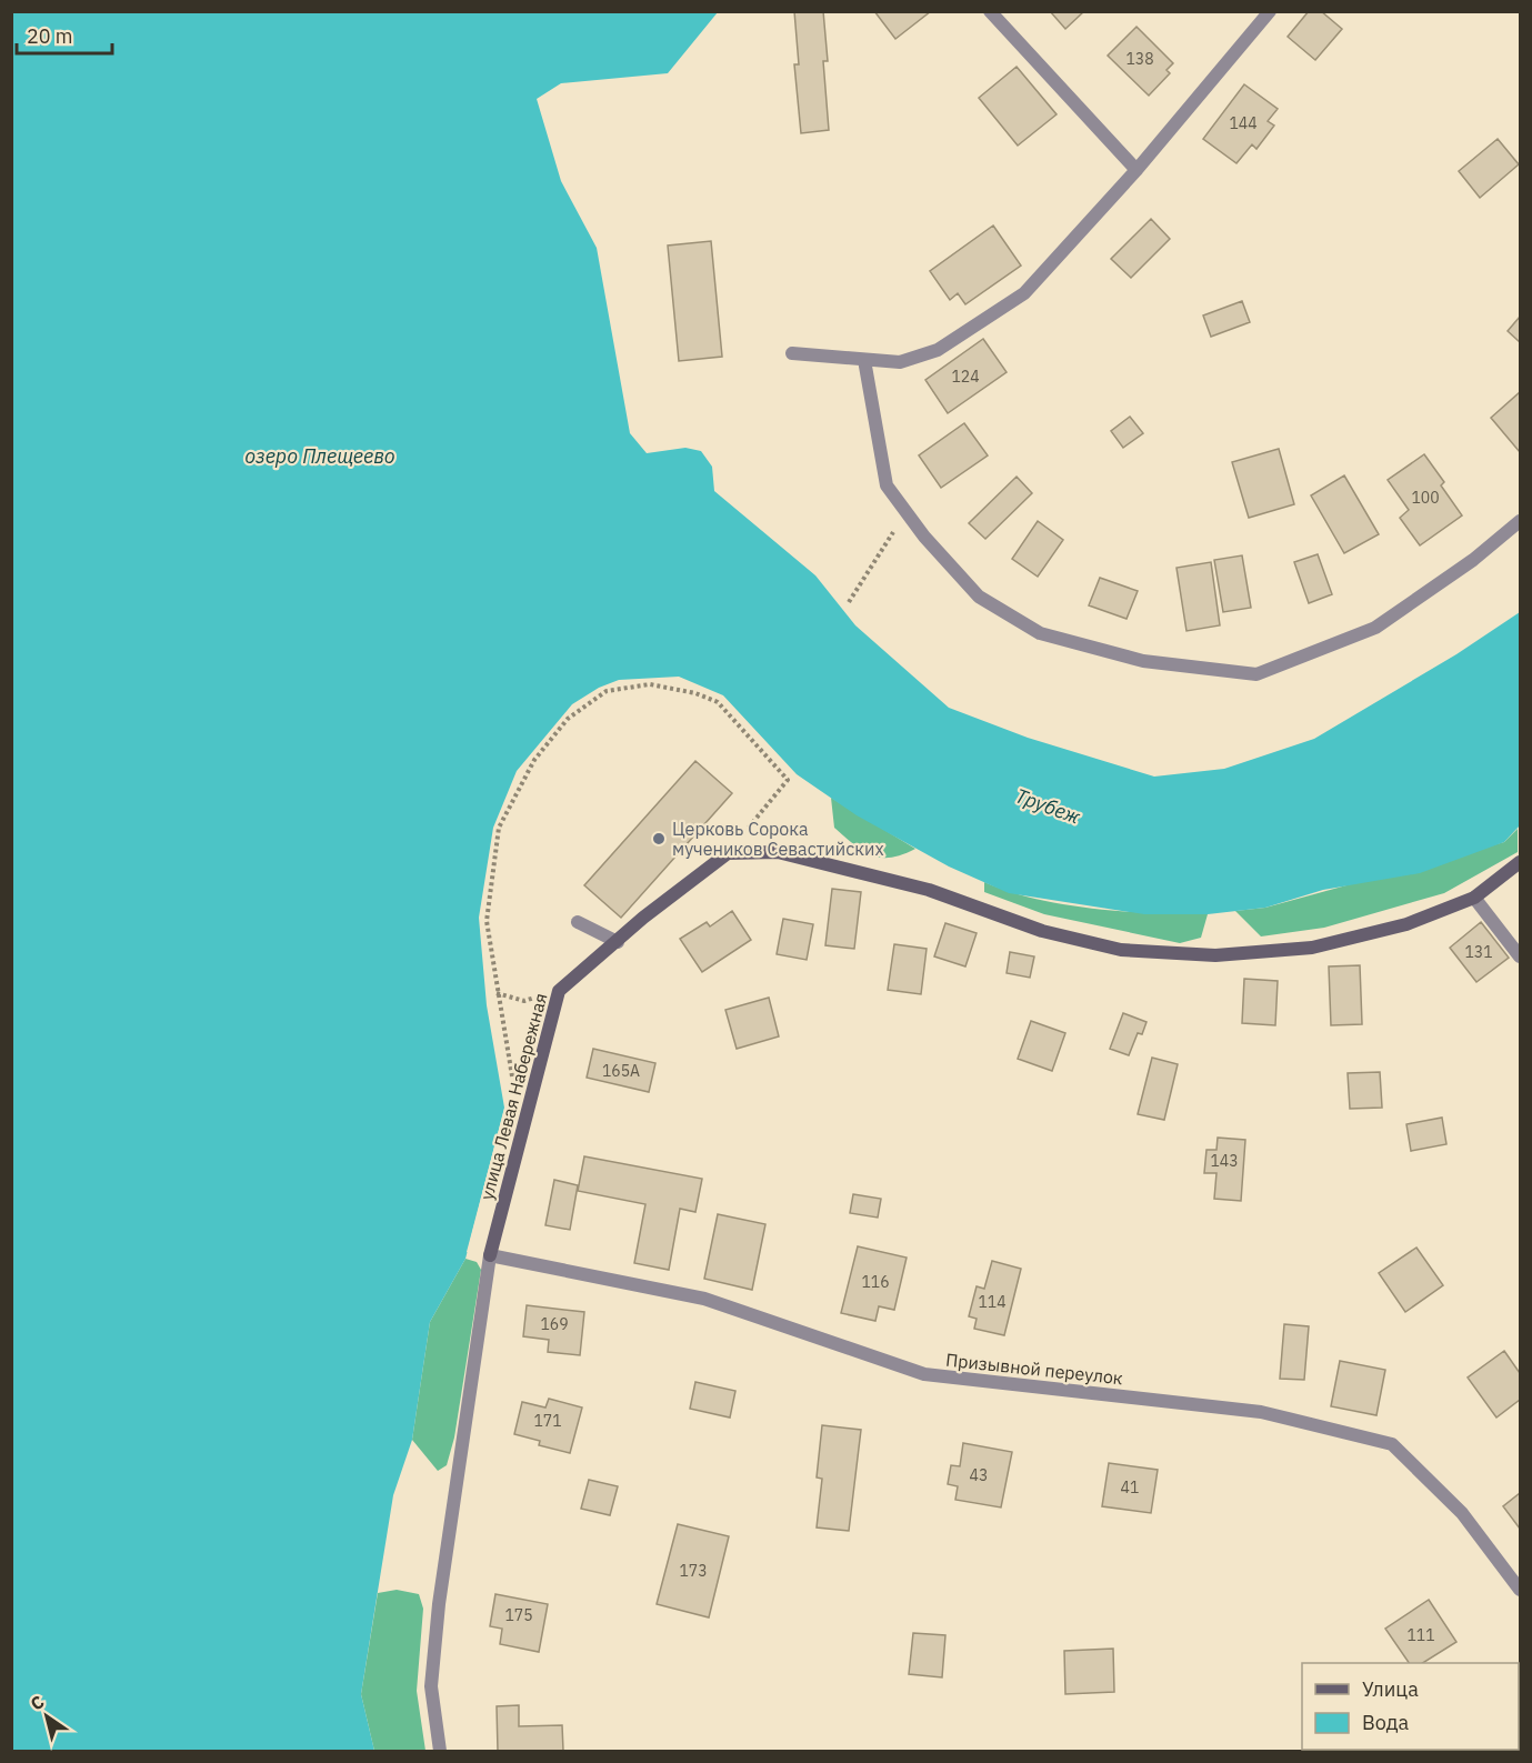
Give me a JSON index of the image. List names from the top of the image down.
{
  "streets": {
    "street": ["улица Левая Набережная", "Призывной переулок"]
  },
  "crossings": [
    ["улица Левая Набережная", "Призывной переулок"]
  ],
  "water": ["озеро Плещеево", "Трубеж"],
  "places": ["Церковь Сорока мучеников Севастийских"],
  "house_numbers": [
    "138",
    "144",
    "124",
    "100",
    "131",
    "165А",
    "143",
    "116",
    "114",
    "169",
    "171",
    "43",
    "41",
    "173",
    "175",
    "111"
  ],
  "legend": ["Улица", "Вода"],
  "scale_bar": "20 m",
  "north": "top left"
}
